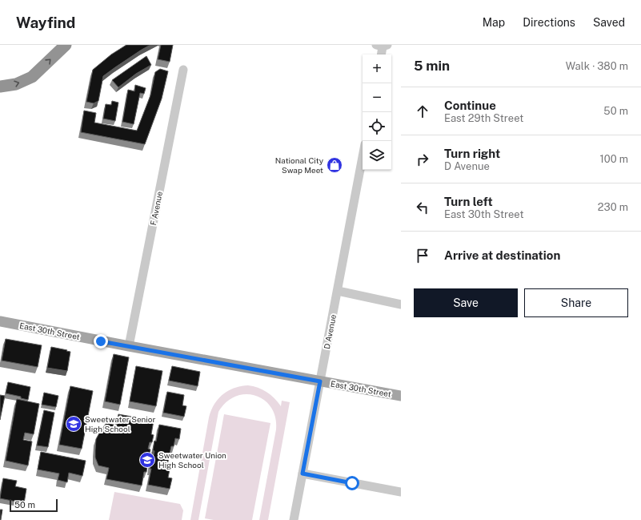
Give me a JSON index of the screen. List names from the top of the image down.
{
  "streets": {
    "main road": ["East 30th Street"],
    "street": ["F Avenue", "D Avenue"]
  },
  "crossings": [
    ["F Avenue", "East 30th Street"],
    ["East 30th Street", "D Avenue"]
  ],
  "places": {
    "shop": ["National City Swap Meet"],
    "school or university": ["Sweetwater Senior High School", "Sweetwater Union High School"]
  },
  "scale_bar": "50 m",
  "page": {
    "header": "Wayfind",
    "nav": ["Map", "Directions", "Saved"],
    "heading": ["5 min", "Walk · 380 m"],
    "map_buttons": ["+", "−"],
    "list": [
      ["Continue", "East 29th Street", "50 m"],
      ["Turn right", "D Avenue", "100 m"],
      ["Turn left", "East 30th Street", "230 m"],
      "Arrive at destination"
    ],
    "buttons": ["Save", "Share"],
    "scale": "50 m"
  }
}
